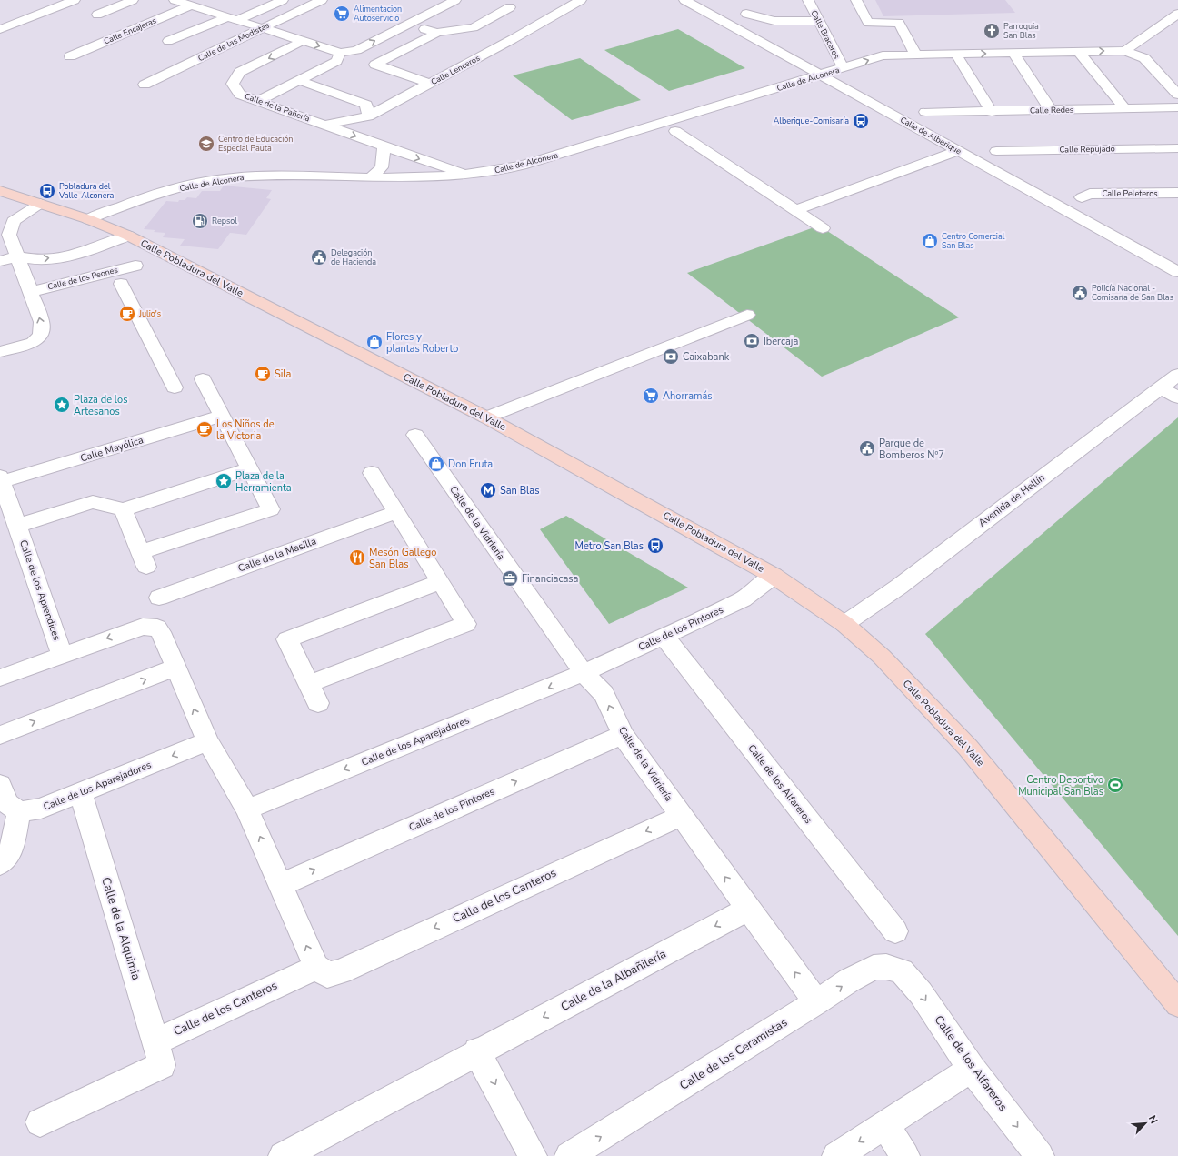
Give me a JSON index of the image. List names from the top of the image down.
{
  "streets": {
    "street": [
      "Calle Encajeras",
      "Calle Braceros",
      "Calle de las Modistas",
      "Calle Lenceros",
      "Calle de Alconera",
      "Calle de la Pañería",
      "Calle Redes",
      "Calle de Alberique",
      "Calle Repujado",
      "Calle Peleteros",
      "Calle Pobladura del Valle",
      "Calle de los Peones",
      "Calle Mayólica",
      "Avenida de Hellín",
      "Calle de la Vidriería",
      "Calle de la Masilla",
      "Calle de los Aprendices",
      "Calle de los Pintores",
      "Calle de los Aparejadores",
      "Calle de los Alfareros",
      "Calle de los Canteros",
      "Calle de la Alquimia",
      "Calle de la Albañilería",
      "Calle de los Ceramistas"
    ]
  },
  "crossings": [
    ["Calle Braceros", "Calle de Alconera"],
    ["Calle Lenceros", "Calle de la Pañería"],
    ["Calle de Alconera", "Calle de la Pañería"],
    ["Calle de Alconera", "Calle de Alberique"],
    ["Calle de Alconera", "Calle Pobladura del Valle"],
    ["Calle Pobladura del Valle", "Avenida de Hellín"],
    ["Calle Pobladura del Valle", "Calle de los Pintores"],
    ["Calle Mayólica", "Calle de los Aprendices"],
    ["Calle de la Vidriería", "Calle de los Pintores"],
    ["Calle de la Vidriería", "Calle de los Aparejadores"],
    ["Calle de la Vidriería", "Calle de los Canteros"],
    ["Calle de la Vidriería", "Calle de la Albañilería"],
    ["Calle de la Vidriería", "Calle de los Ceramistas"],
    ["Calle de los Pintores", "Calle de los Aparejadores"],
    ["Calle de los Pintores", "Calle de los Alfareros"],
    ["Calle de los Aparejadores", "Calle de la Alquimia"],
    ["Calle de los Alfareros", "Calle de los Ceramistas"],
    ["Calle de los Canteros", "Calle de la Alquimia"]
  ],
  "one_way": [
    "Calle de la Vidriería",
    "Calle de los Pintores",
    "Calle de los Alfareros",
    "Calle de los Canteros",
    "Calle de la Albañilería",
    "Calle de los Ceramistas"
  ],
  "places": {
    "supermarket": ["Alimentacion Autoservicio", "Ahorramás"],
    "church": ["Parroquia San Blas"],
    "bus stop": ["Alberique-Comisaría", "Pobladura del Valle-Alconera", "Metro San Blas"],
    "school or university": ["Centro de Educación Especial Pauta"],
    "fuel station": ["Repsol"],
    "shop": ["Centro Comercial San Blas", "Flores y plantas Roberto", "Don Fruta"],
    "public building": ["Delegación de Hacienda", "Policía Nacional - Comisaría de San Blas", "Parque de Bomberos Nº7"],
    "cafe": ["Julio's", "Sila", "Los Niños de la Victoria"],
    "bank": ["Ibercaja", "Caixabank"],
    "place": ["Plaza de los Artesanos", "Plaza de la Herramienta"],
    "metro station": ["San Blas"],
    "restaurant": ["Mesón Gallego San Blas"],
    "office": ["Financiacasa"],
    "sports": ["Centro Deportivo Municipal San Blas"]
  },
  "north": "top right"
}
